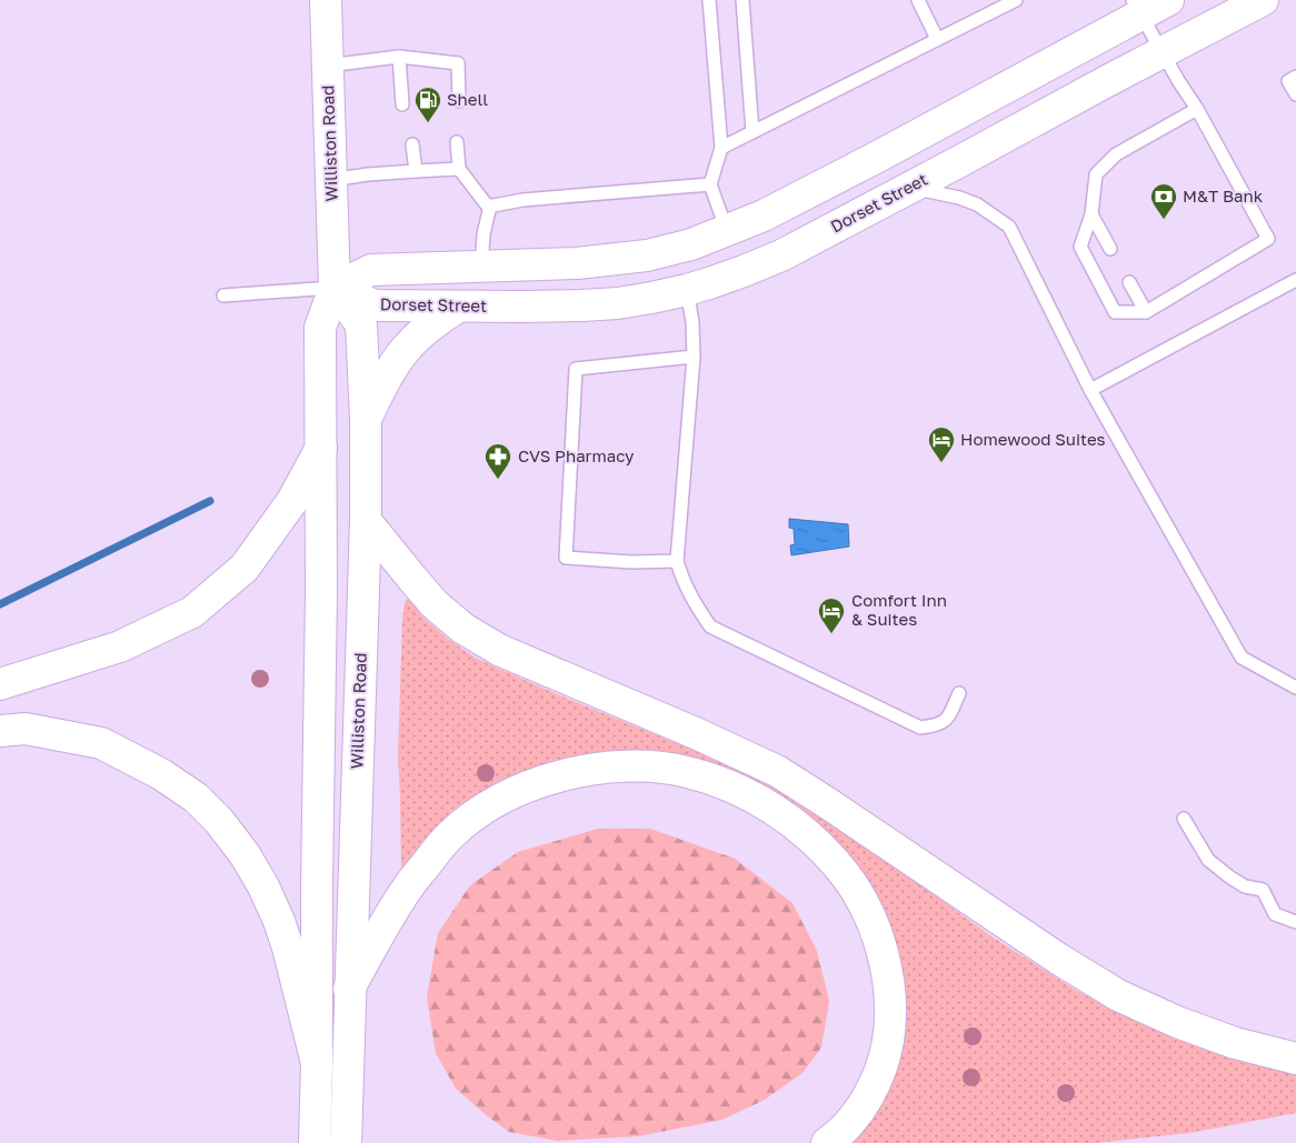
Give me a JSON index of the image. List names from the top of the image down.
{
  "streets": {
    "main road": ["Williston Road", "Dorset Street"]
  },
  "crossings": [
    ["Williston Road", "Dorset Street"]
  ],
  "places": {
    "fuel station": ["Shell"],
    "bank": ["M&T Bank"],
    "hotel": ["Homewood Suites", "Comfort Inn & Suites"],
    "pharmacy": ["CVS Pharmacy"]
  }
}
